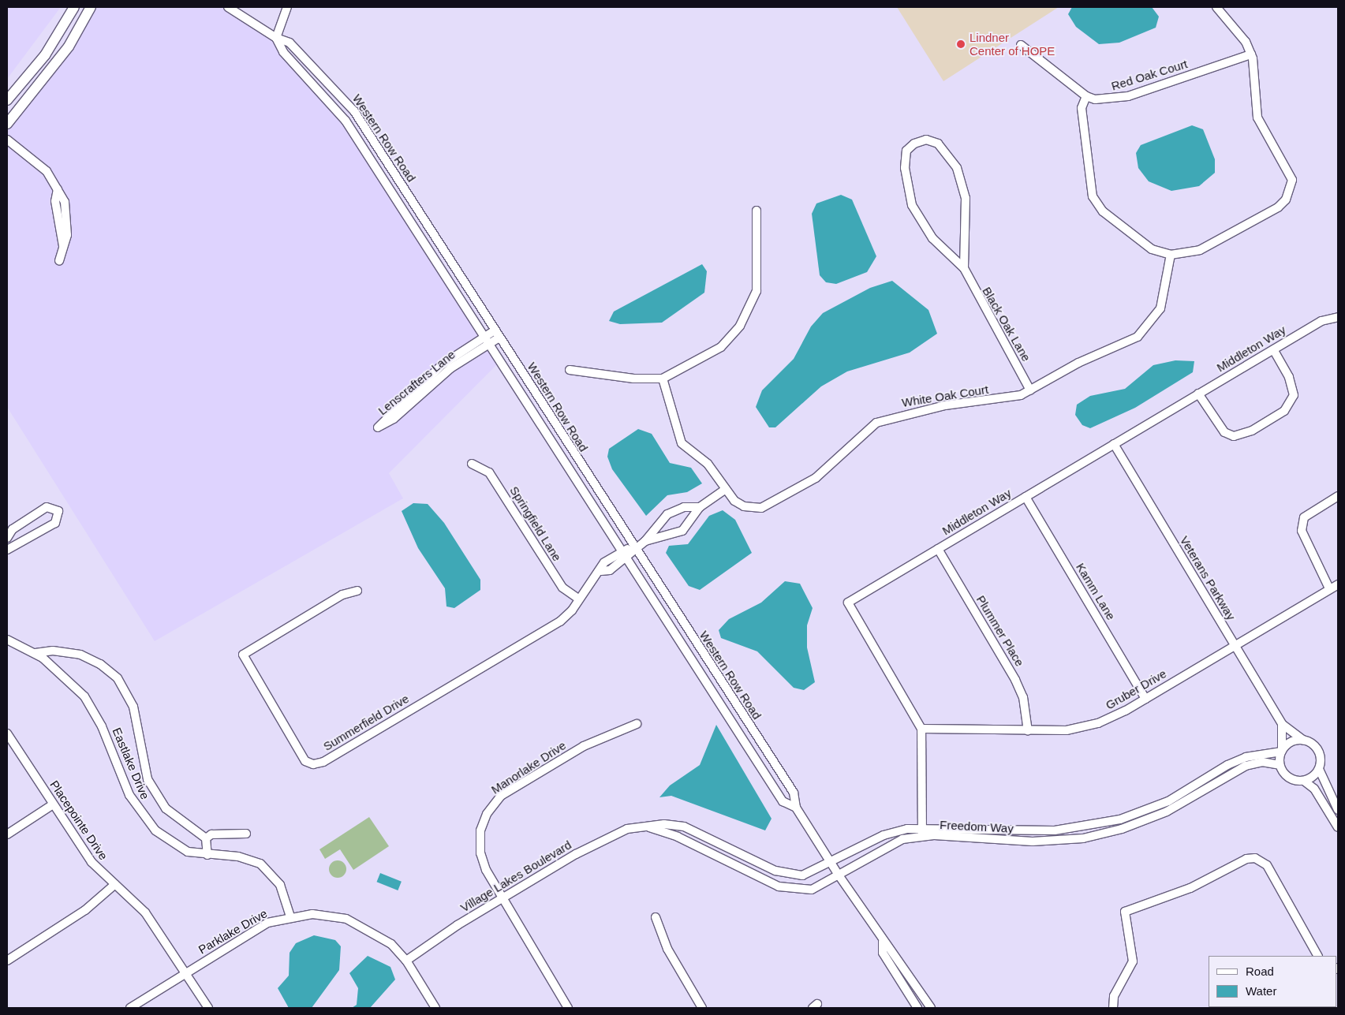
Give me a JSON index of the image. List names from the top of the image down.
{
  "streets": {
    "street": [
      "Red Oak Court",
      "Western Row Road",
      "Black Oak Lane",
      "Middleton Way",
      "Lenscrafters Lane",
      "White Oak Court",
      "Springfield Lane",
      "Veterans Parkway",
      "Kamm Lane",
      "Plummer Place",
      "Gruber Drive",
      "Summerfield Drive",
      "Eastlake Drive",
      "Manorlake Drive",
      "Placepointe Drive",
      "Freedom Way",
      "Village Lakes Boulevard",
      "Parklake Drive"
    ]
  },
  "crossings": [
    ["Western Row Road", "Lenscrafters Lane"],
    ["Western Row Road", "Summerfield Drive"],
    ["Western Row Road", "Freedom Way"],
    ["Western Row Road", "Village Lakes Boulevard"],
    ["Black Oak Lane", "White Oak Court"],
    ["Middleton Way", "Veterans Parkway"],
    ["Middleton Way", "Kamm Lane"],
    ["Middleton Way", "Plummer Place"],
    ["Middleton Way", "Gruber Drive"],
    ["Springfield Lane", "Summerfield Drive"],
    ["Veterans Parkway", "Gruber Drive"],
    ["Veterans Parkway", "Freedom Way"],
    ["Kamm Lane", "Gruber Drive"],
    ["Plummer Place", "Gruber Drive"],
    ["Eastlake Drive", "Parklake Drive"],
    ["Manorlake Drive", "Village Lakes Boulevard"],
    ["Placepointe Drive", "Parklake Drive"],
    ["Freedom Way", "Village Lakes Boulevard"],
    ["Village Lakes Boulevard", "Parklake Drive"]
  ],
  "places": ["Lindner Center of HOPE"],
  "legend": ["Road", "Water"]
}
